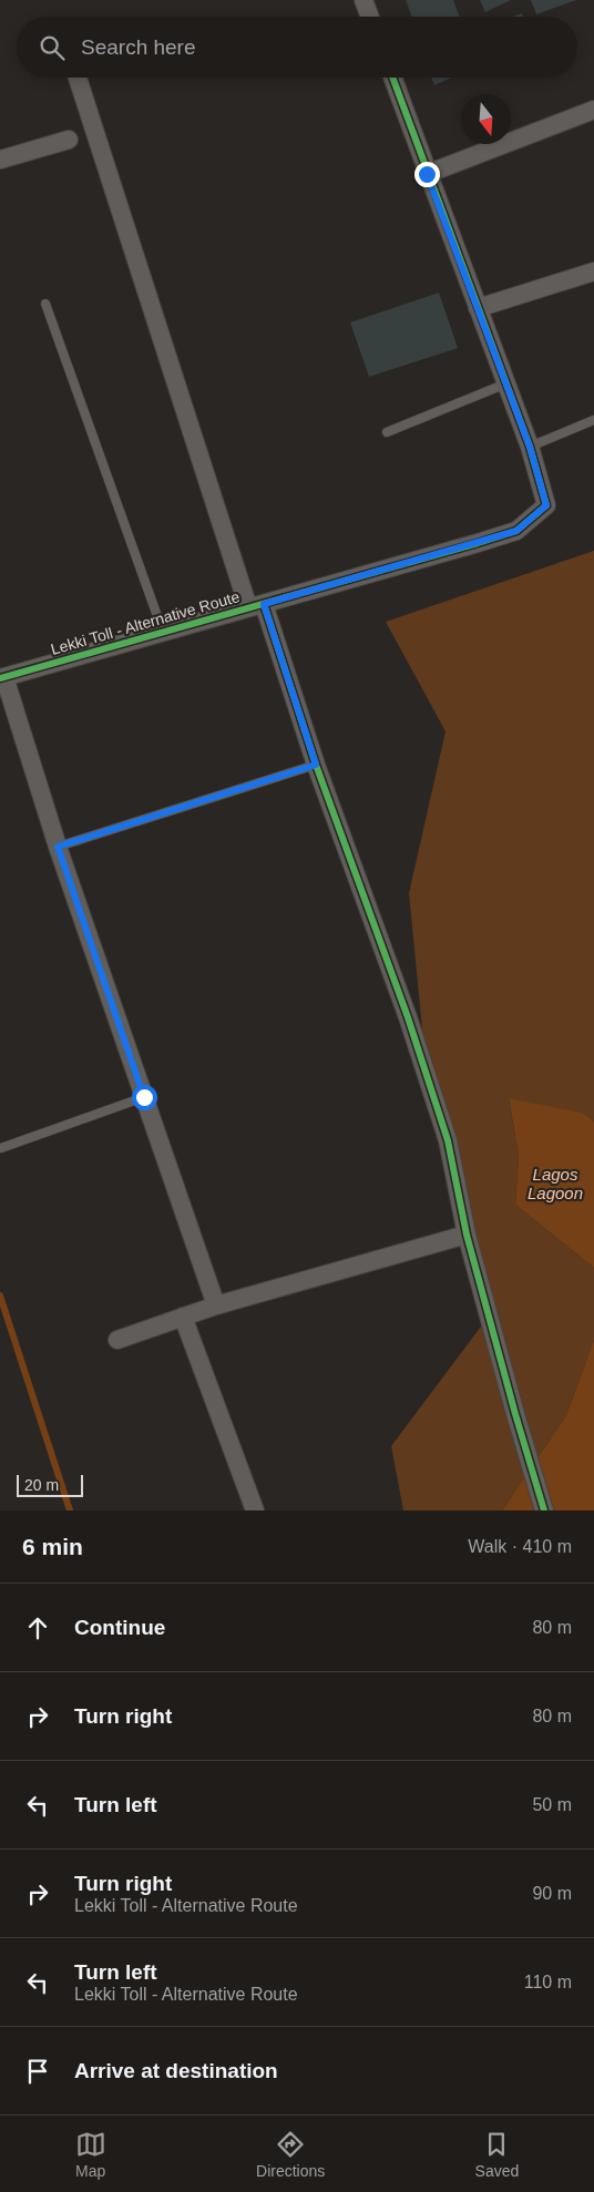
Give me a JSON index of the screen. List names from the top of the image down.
{
  "streets": {
    "street": ["Lekki Toll - Alternative Route"]
  },
  "water": ["Lagos Lagoon"],
  "scale_bar": "20 m",
  "north": "bottom",
  "page": {
    "search": "Search here",
    "scale": "20 m",
    "heading": ["6 min", "Walk · 410 m"],
    "list": [
      ["Continue", "80 m"],
      ["Turn right", "80 m"],
      ["Turn left", "50 m"],
      ["Turn right", "Lekki Toll - Alternative Route", "90 m"],
      ["Turn left", "Lekki Toll - Alternative Route", "110 m"],
      "Arrive at destination"
    ],
    "nav": ["Map", "Directions", "Saved"]
  }
}
